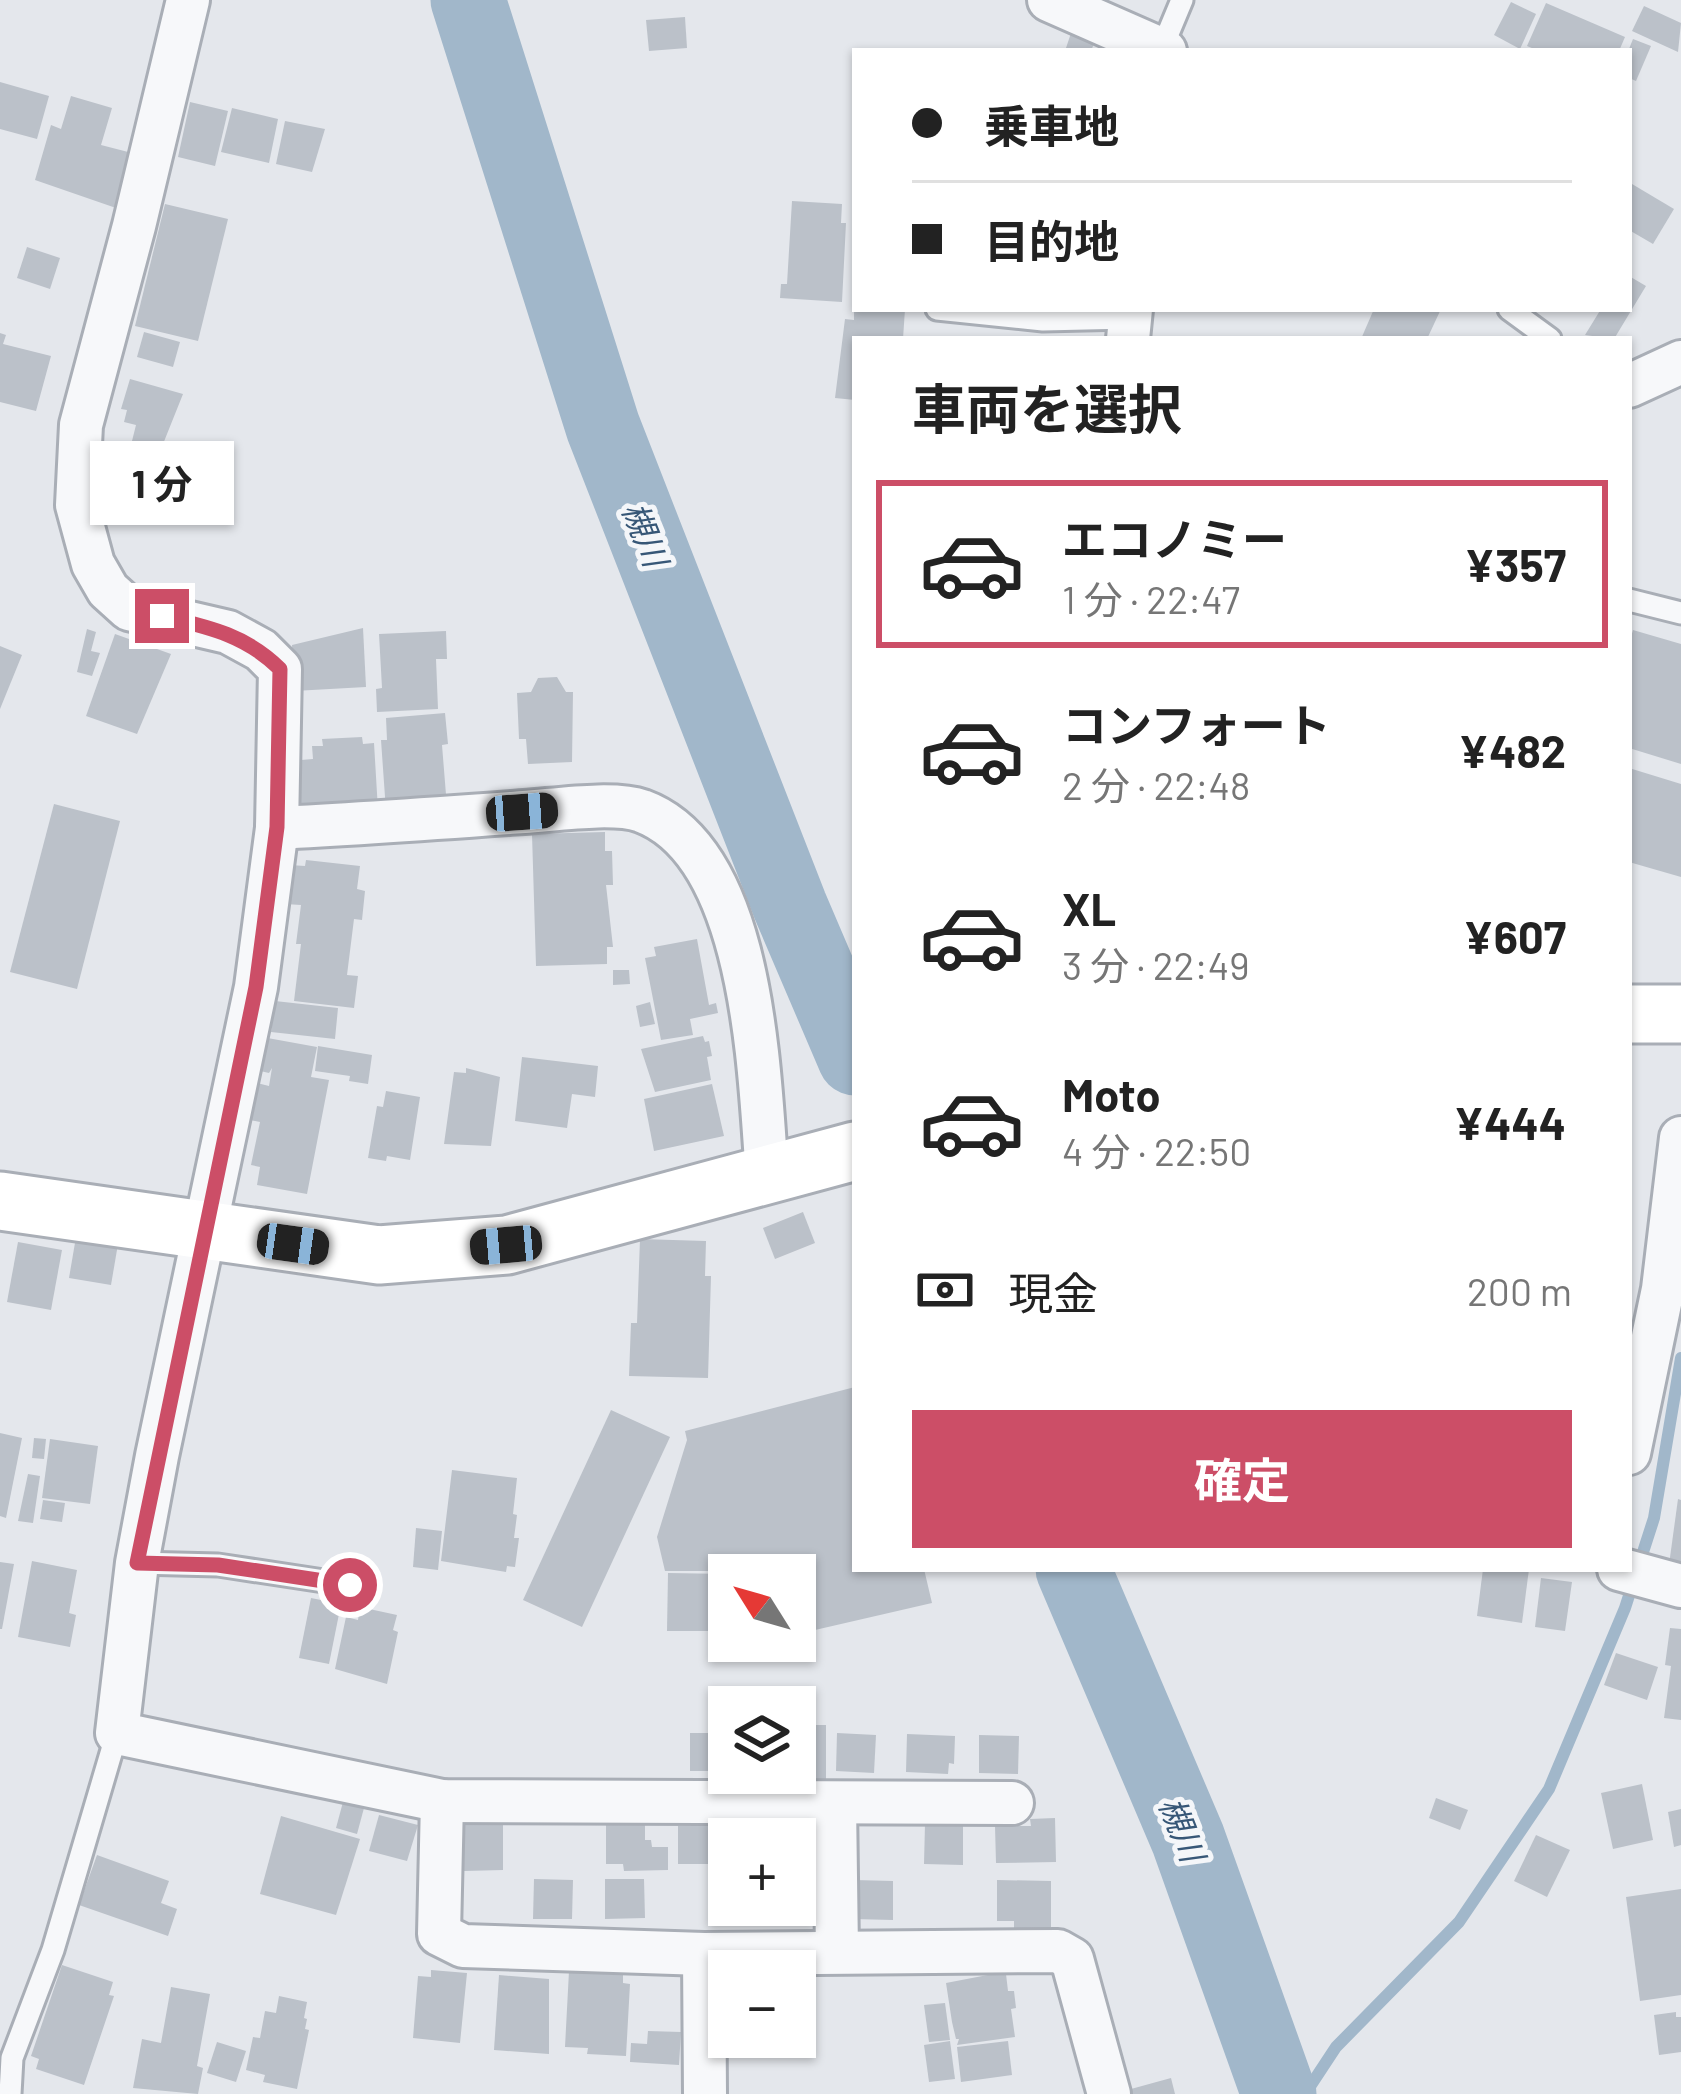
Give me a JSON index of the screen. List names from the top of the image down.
{
  "water": ["槻川"],
  "north": "top left",
  "page": {
    "banner": ["乗車地", "目的地"],
    "heading": "車両を選択",
    "bubble": "1 分",
    "list": [
      {
        "name": "エコノミー",
        "note": "1 分 · 22:47",
        "value": "¥357"
      },
      {
        "name": "コンフォート",
        "note": "2 分 · 22:48",
        "value": "¥482"
      },
      {
        "name": "XL",
        "note": "3 分 · 22:49",
        "value": "¥607"
      },
      {
        "name": "Moto",
        "note": "4 分 · 22:50",
        "value": "¥444"
      }
    ],
    "pay": ["現金", "200 m"],
    "buttons": "確定",
    "map_buttons": ["+", "−"]
  }
}
